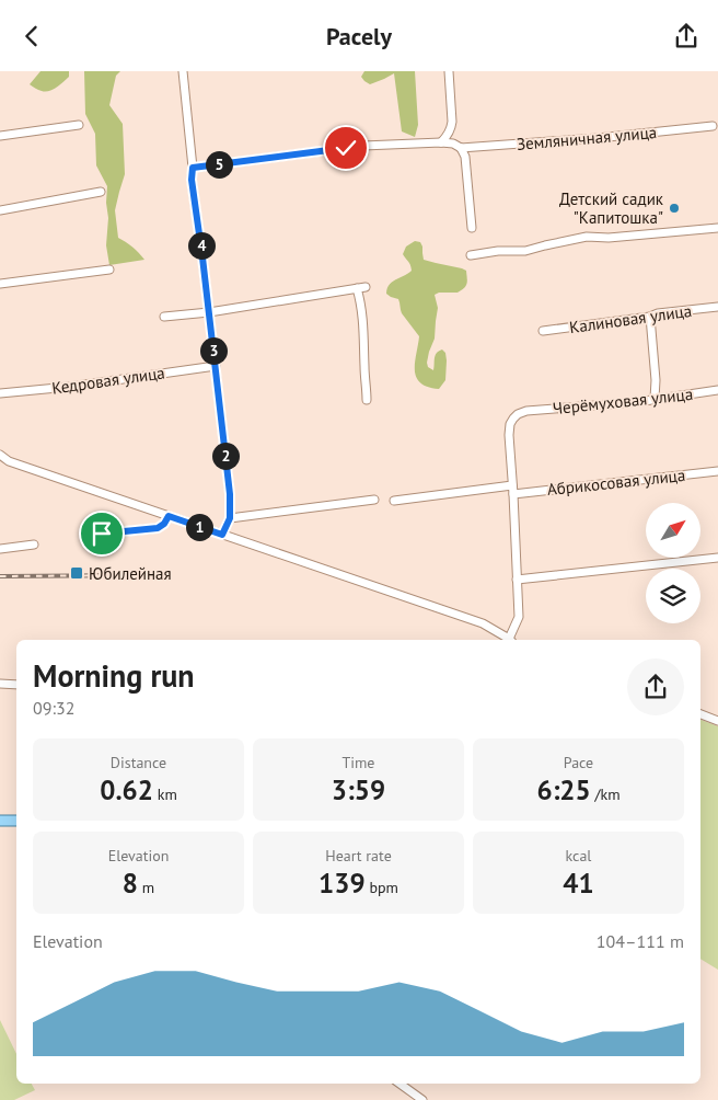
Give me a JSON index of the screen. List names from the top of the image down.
{
  "streets": {
    "street": [
      "Земляничная улица",
      "Калиновая улица",
      "Кедровая улица",
      "Черёмуховая улица",
      "Абрикосовая улица"
    ]
  },
  "crossings": [
    ["Черёмуховая улица", "Абрикосовая улица"]
  ],
  "places": {
    "other": ["Детский садик \"Капитошка\""],
    "transit": ["Юбилейная"]
  },
  "north": "top right",
  "page": {
    "header": "Pacely",
    "pins": [
      "5",
      "4",
      "3",
      "2",
      "1"
    ],
    "heading": ["Morning run", "09:32"],
    "stats": [
      ["Distance", "0.62 km"],
      ["Time", "3:59"],
      ["Pace", "6:25 /km"],
      ["Elevation", "8 m"],
      ["Heart rate", "139 bpm"],
      ["kcal", "41"]
    ],
    "chart": ["Elevation", "104–111 m"]
  }
}
